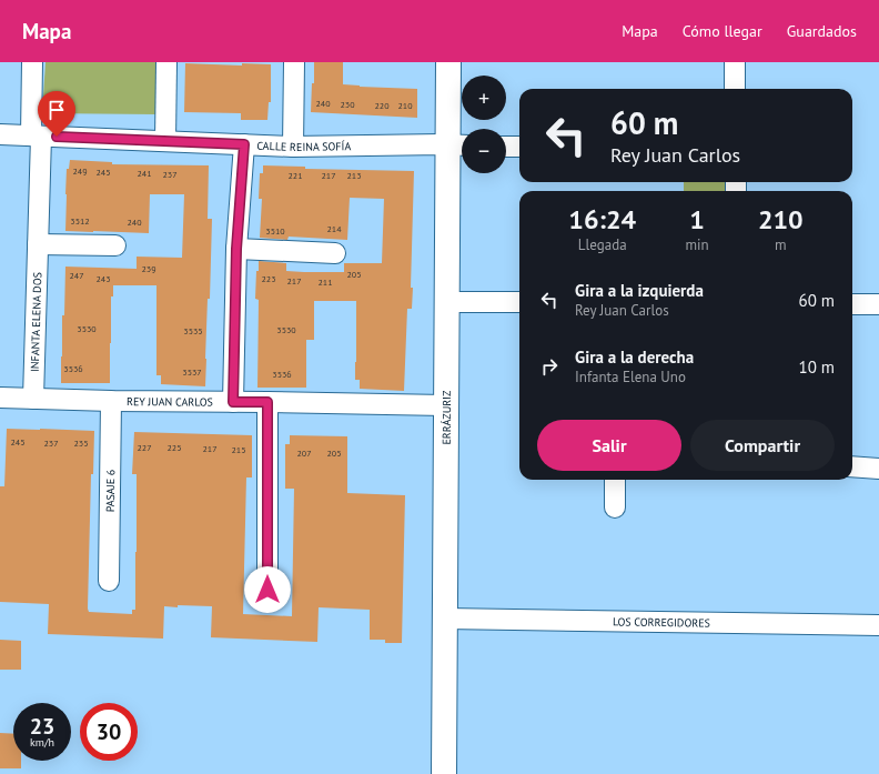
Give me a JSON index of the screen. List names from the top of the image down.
{
  "streets": {
    "street": [
      "CALLE REINA SOFÍA",
      "INFANTA ELENA DOS",
      "REY JUAN CARLOS",
      "ERRÁZURIZ",
      "PASAJE 6",
      "LOS CORREGIDORES"
    ]
  },
  "crossings": [
    ["CALLE REINA SOFÍA", "INFANTA ELENA DOS"],
    ["CALLE REINA SOFÍA", "ERRÁZURIZ"],
    ["INFANTA ELENA DOS", "REY JUAN CARLOS"],
    ["REY JUAN CARLOS", "ERRÁZURIZ"],
    ["REY JUAN CARLOS", "PASAJE 6"],
    ["ERRÁZURIZ", "LOS CORREGIDORES"]
  ],
  "house_numbers": [
    "240",
    "230",
    "220",
    "210",
    "249",
    "245",
    "241",
    "237",
    "221",
    "217",
    "213",
    "3512",
    "240",
    "214",
    "3510",
    "239",
    "205",
    "247",
    "243",
    "223",
    "217",
    "211",
    "3530",
    "3530",
    "3535",
    "3536",
    "3537",
    "3536",
    "245",
    "237",
    "235",
    "227",
    "225",
    "217",
    "215",
    "207",
    "205"
  ],
  "page": {
    "header": "Mapa",
    "nav": ["Mapa", "Cómo llegar", "Guardados"],
    "map_buttons": ["+", "−"],
    "turn": ["60 m", "Rey Juan Carlos"],
    "eta": [
      "16:24",
      "Llegada",
      "1",
      "min",
      "210",
      "m"
    ],
    "list": [
      {
        "name": "Gira a la izquierda",
        "note": "Rey Juan Carlos",
        "value": "60 m"
      },
      {
        "name": "Gira a la derecha",
        "note": "Infanta Elena Uno",
        "value": "10 m"
      }
    ],
    "buttons": ["Salir", "Compartir"],
    "speed": "23 km/h",
    "limit": "30"
  }
}
